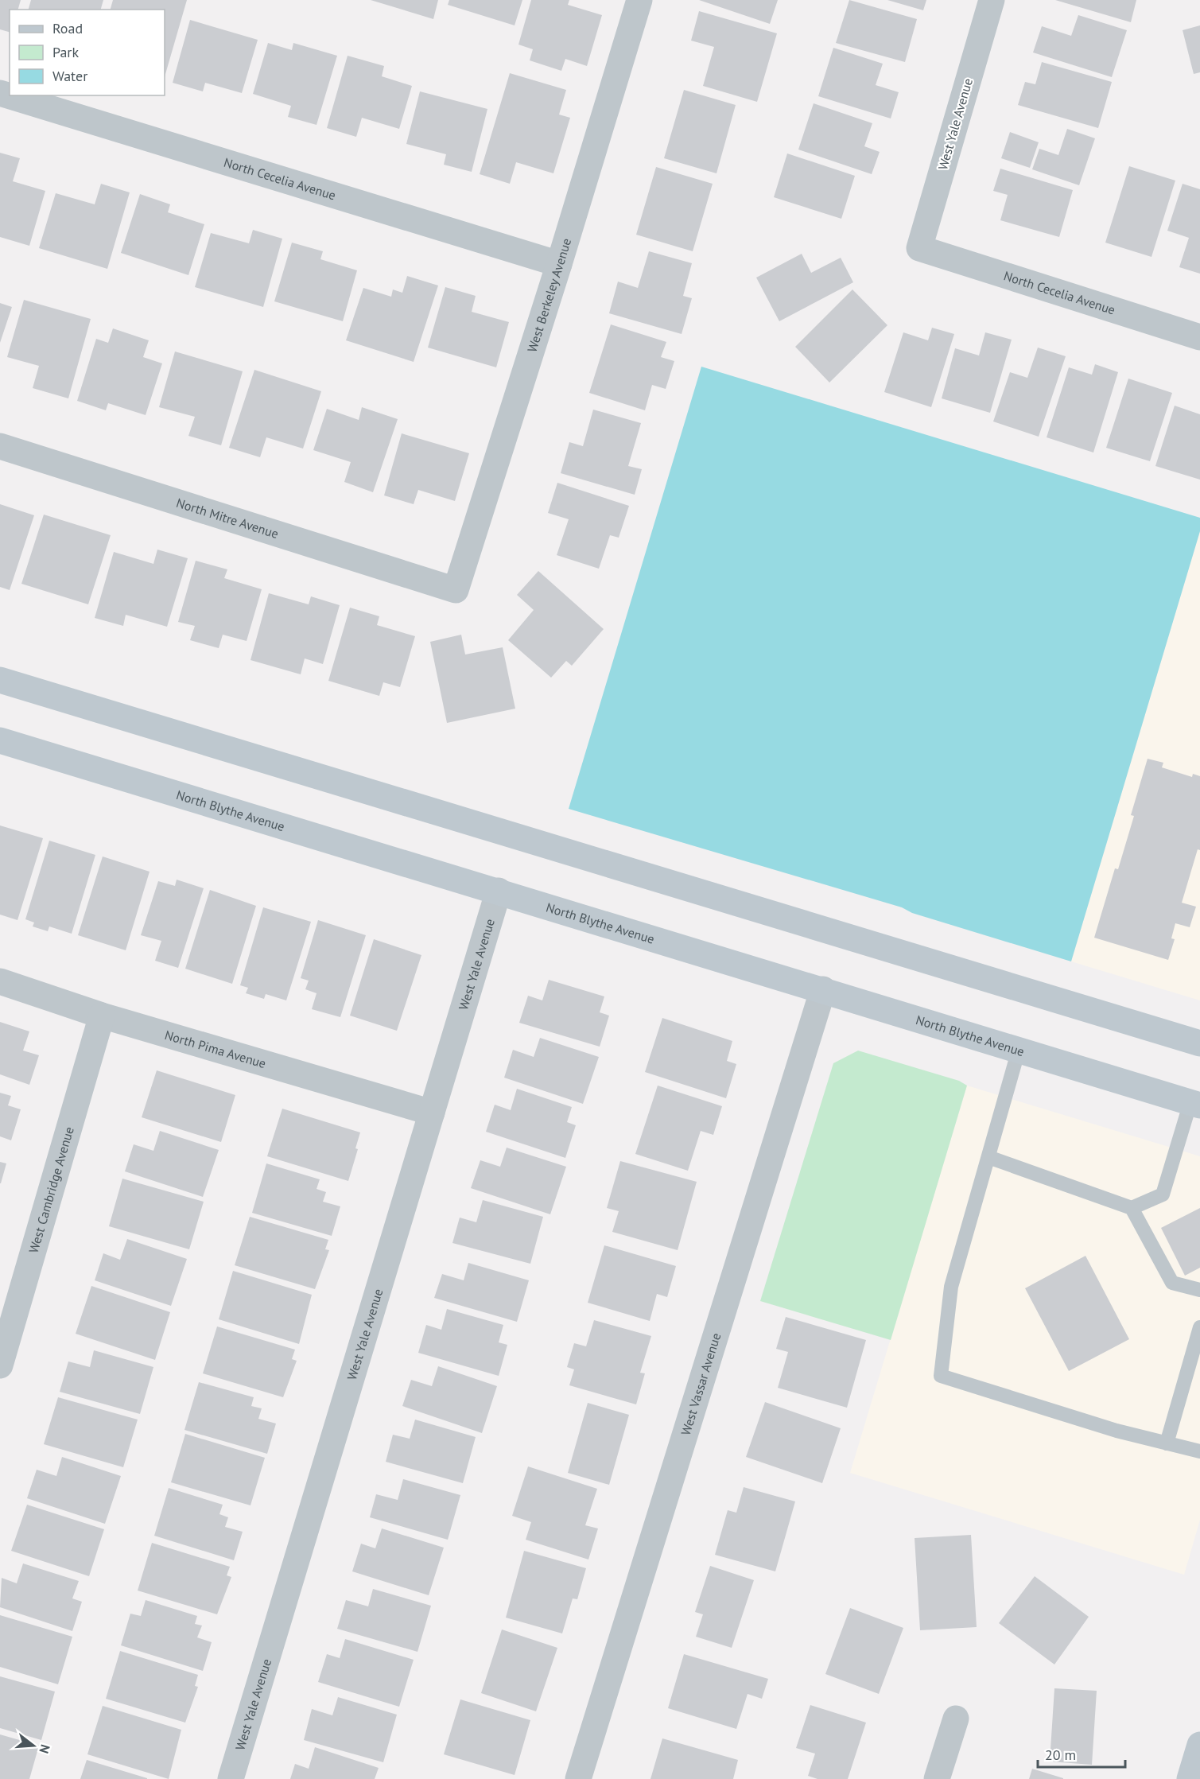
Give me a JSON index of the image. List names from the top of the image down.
{
  "streets": {
    "street": [
      "West Yale Avenue",
      "North Cecelia Avenue",
      "West Berkeley Avenue",
      "North Mitre Avenue",
      "North Blythe Avenue",
      "North Pima Avenue",
      "West Cambridge Avenue",
      "West Vassar Avenue"
    ]
  },
  "crossings": [
    ["West Yale Avenue", "North Cecelia Avenue"],
    ["West Yale Avenue", "North Blythe Avenue"],
    ["West Yale Avenue", "North Pima Avenue"],
    ["North Cecelia Avenue", "West Berkeley Avenue"],
    ["West Berkeley Avenue", "North Mitre Avenue"],
    ["North Blythe Avenue", "West Vassar Avenue"],
    ["North Pima Avenue", "West Cambridge Avenue"]
  ],
  "legend": ["Road", "Park", "Water"],
  "scale_bar": "20 m",
  "north": "right"
}
